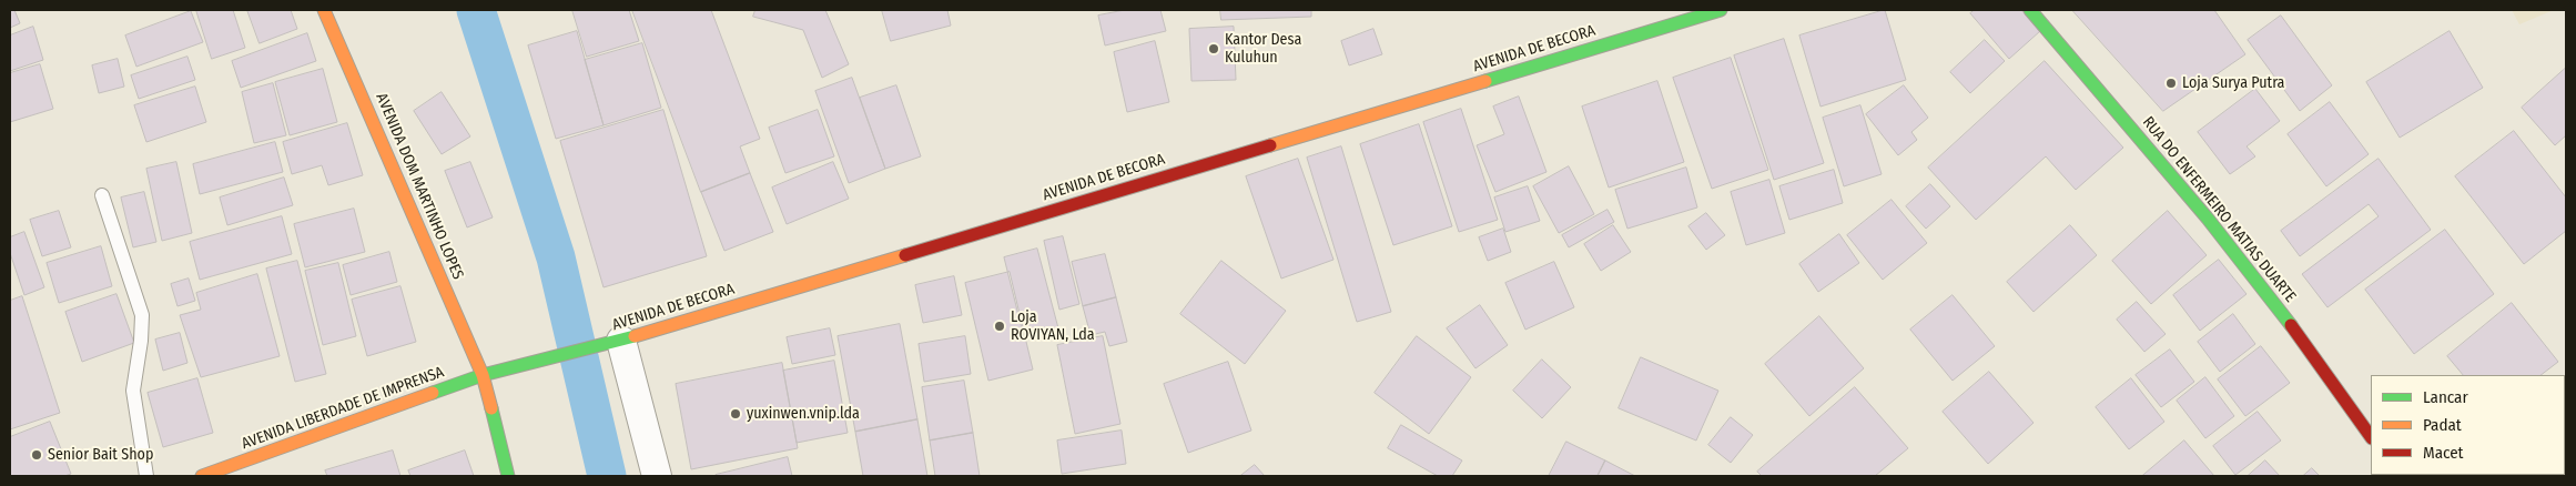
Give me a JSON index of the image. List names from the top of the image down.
{
  "streets": {
    "main road": [
      "AVENIDA DE BECORA",
      "AVENIDA DOM MARTINHO LOPES",
      "RUA DO ENFERMEIRO MATIAS DUARTE",
      "AVENIDA LIBERDADE DE IMPRENSA"
    ]
  },
  "crossings": [
    ["AVENIDA DE BECORA", "AVENIDA DOM MARTINHO LOPES"],
    ["AVENIDA DE BECORA", "AVENIDA LIBERDADE DE IMPRENSA"],
    ["AVENIDA DOM MARTINHO LOPES", "AVENIDA LIBERDADE DE IMPRENSA"]
  ],
  "places": [
    "Kantor Desa Kuluhun",
    "Loja Surya Putra",
    "Loja ROVIYAN, Lda",
    "yuxinwen.vnip.lda",
    "Senior Bait Shop"
  ],
  "legend": ["Lancar", "Padat", "Macet"]
}
